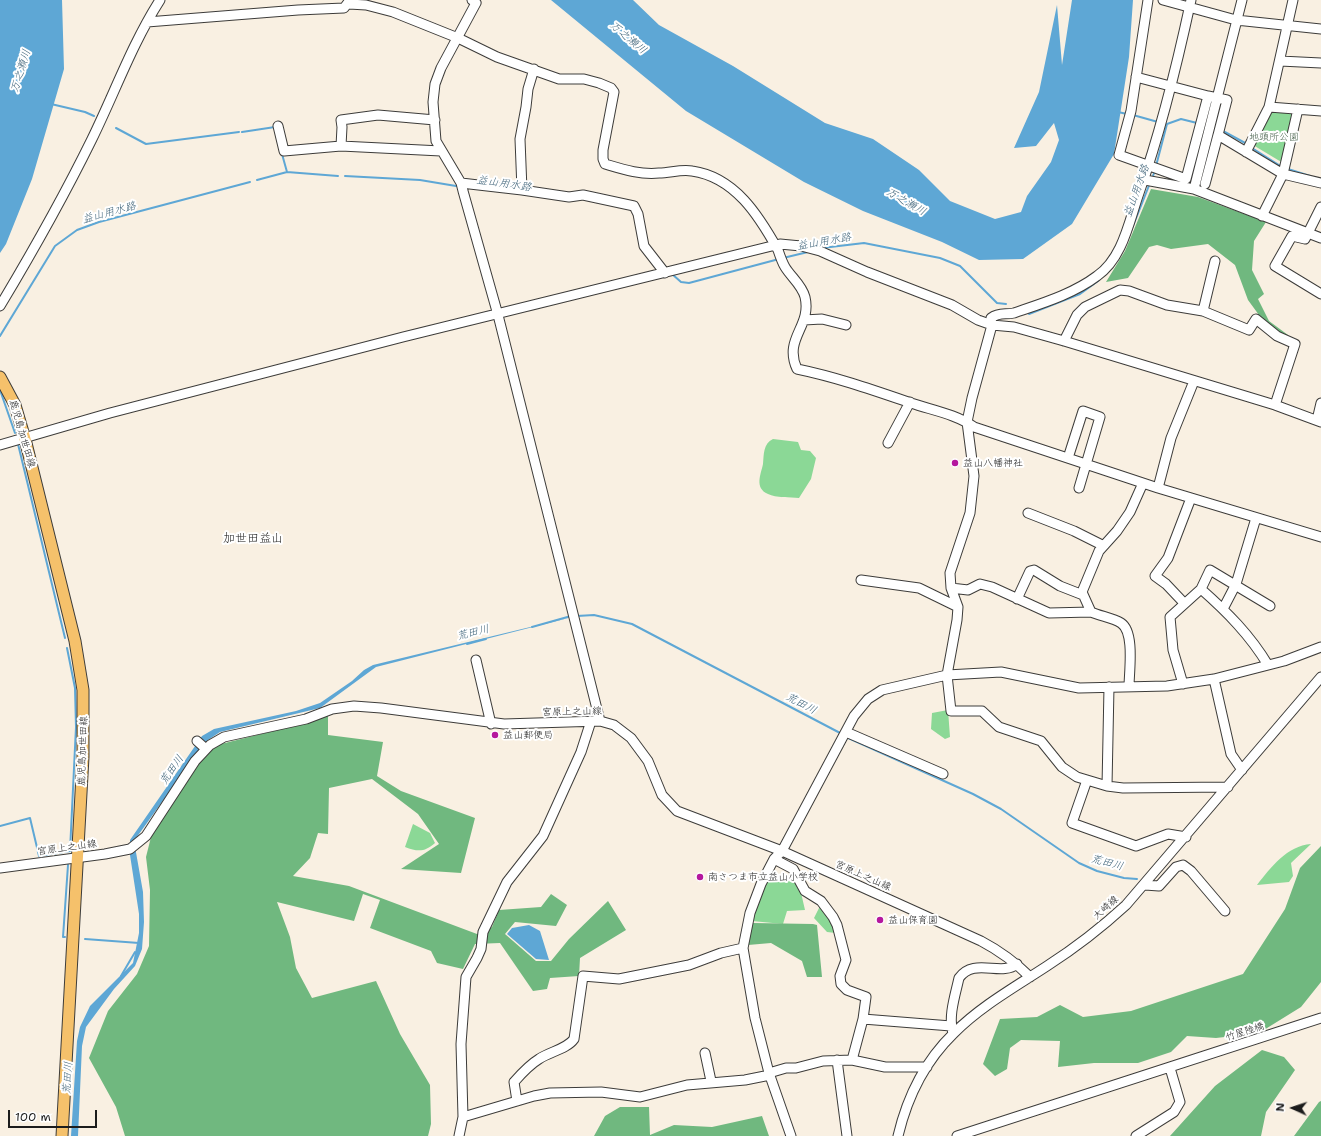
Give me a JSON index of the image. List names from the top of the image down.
{
  "streets": {
    "main road": ["鹿児島加世田線"],
    "street": ["宮原上之山線", "大崎線", "竹屋陸橋"]
  },
  "crossings": [
    ["鹿児島加世田線", "宮原上之山線"],
    ["宮原上之山線", "大崎線"]
  ],
  "districts": ["加世田益山"],
  "water": ["万之瀬川", "益山用水路", "荒田川"],
  "parks": ["地頭所公園"],
  "places": [
    "益山八幡神社",
    "益山郵便局",
    "南さつま市立益山小学校",
    "益山保育園"
  ],
  "scale_bar": "100 m",
  "north": "left"
}
